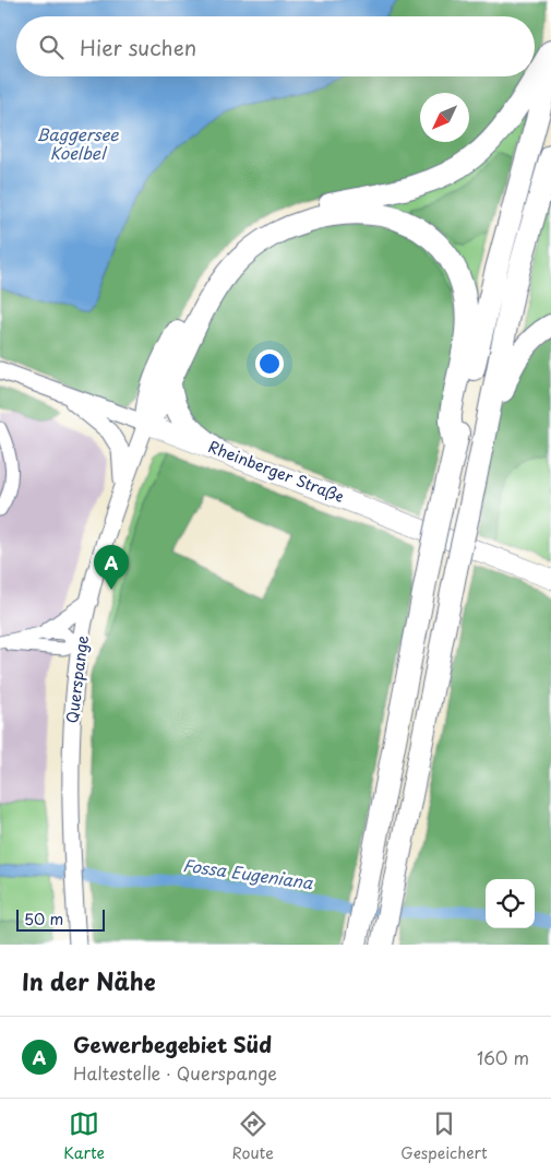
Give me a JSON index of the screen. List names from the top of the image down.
{
  "streets": {
    "main road": ["Rheinberger Straße"],
    "street": ["Querspange"]
  },
  "crossings": [
    ["Rheinberger Straße", "Querspange"]
  ],
  "water": ["Baggersee Koelbel", "Fossa Eugeniana"],
  "scale_bar": "50 m",
  "north": "bottom left",
  "page": {
    "search": "Hier suchen",
    "pins": "A",
    "scale": "50 m",
    "heading": "In der Nähe",
    "list": [
      {
        "mark": "A",
        "name": "Gewerbegebiet Süd",
        "note": "Haltestelle · Querspange",
        "value": "160 m"
      }
    ],
    "nav": ["Karte", "Route", "Gespeichert"]
  }
}
